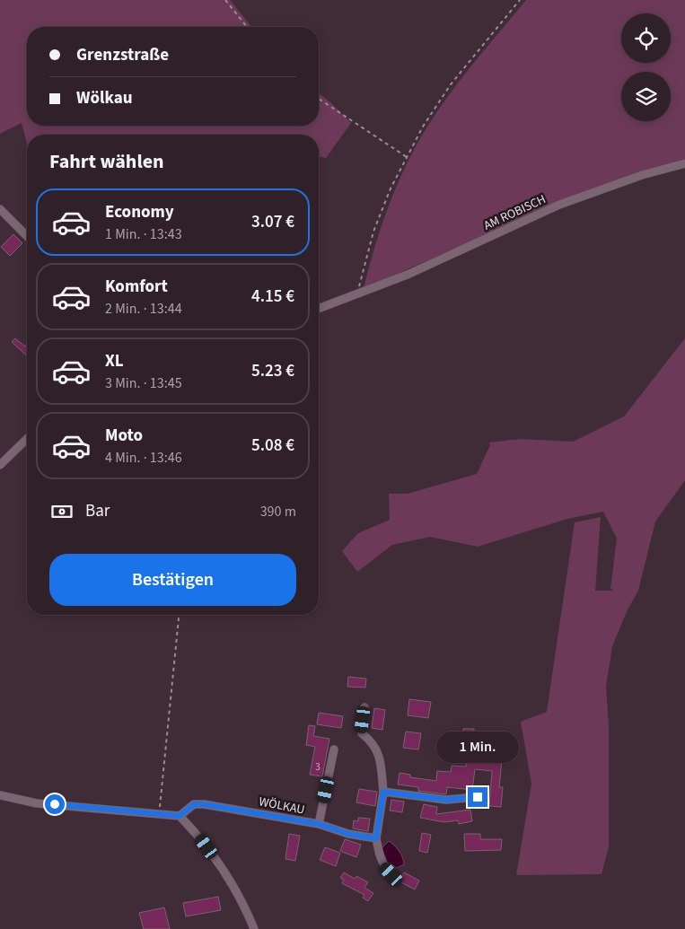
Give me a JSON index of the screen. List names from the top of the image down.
{
  "streets": {
    "street": ["AM ROBISCH", "WÖLKAU"]
  },
  "house_numbers": ["3"],
  "page": {
    "banner": ["Grenzstraße", "Wölkau"],
    "heading": "Fahrt wählen",
    "list": [
      {
        "name": "Economy",
        "note": "1 Min. · 13:43",
        "value": "3.07 €"
      },
      {
        "name": "Komfort",
        "note": "2 Min. · 13:44",
        "value": "4.15 €"
      },
      {
        "name": "XL",
        "note": "3 Min. · 13:45",
        "value": "5.23 €"
      },
      {
        "name": "Moto",
        "note": "4 Min. · 13:46",
        "value": "5.08 €"
      }
    ],
    "pay": ["Bar", "390 m"],
    "buttons": "Bestätigen",
    "bubble": "1 Min."
  }
}
